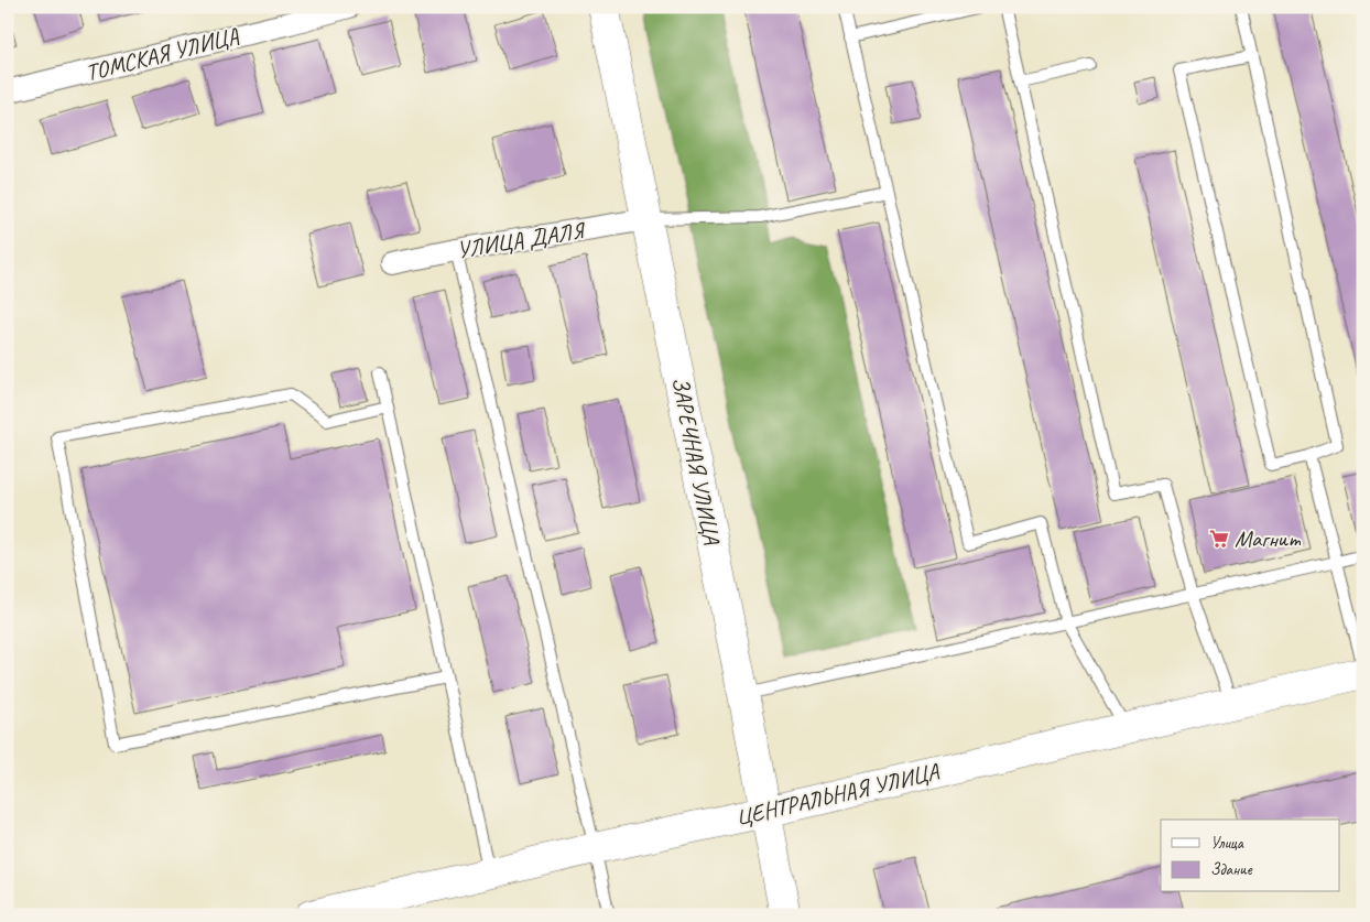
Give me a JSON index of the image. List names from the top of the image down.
{
  "streets": {
    "street": [
      "ТОМСКАЯ УЛИЦА",
      "УЛИЦА ДАЛЯ",
      "ЗАРЕЧНАЯ УЛИЦА",
      "ЦЕНТРАЛЬНАЯ УЛИЦА"
    ]
  },
  "crossings": [
    ["УЛИЦА ДАЛЯ", "ЗАРЕЧНАЯ УЛИЦА"],
    ["ЗАРЕЧНАЯ УЛИЦА", "ЦЕНТРАЛЬНАЯ УЛИЦА"]
  ],
  "places": {
    "supermarket": ["Магнит"]
  },
  "legend": ["Улица", "Здание"]
}
